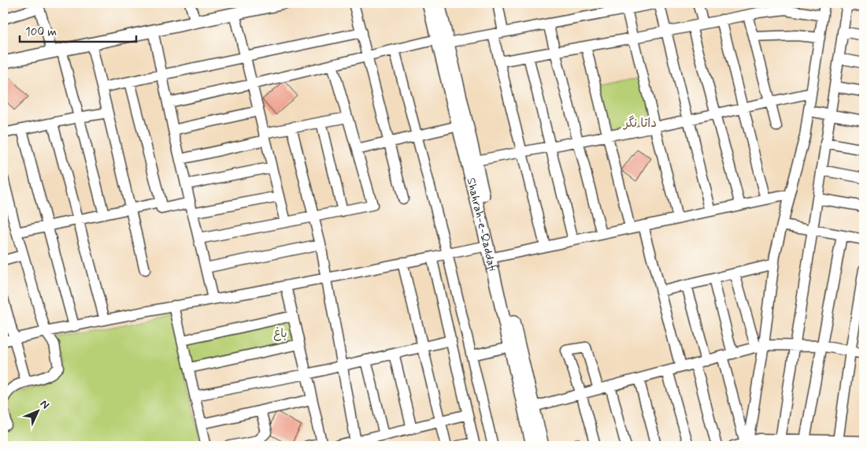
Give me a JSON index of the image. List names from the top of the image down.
{
  "streets": {
    "main road": ["Shahrah-e-Qaddafi"]
  },
  "districts": ["داتا نگر"],
  "parks": ["باغ"],
  "scale_bar": "100 m",
  "north": "top right"
}
